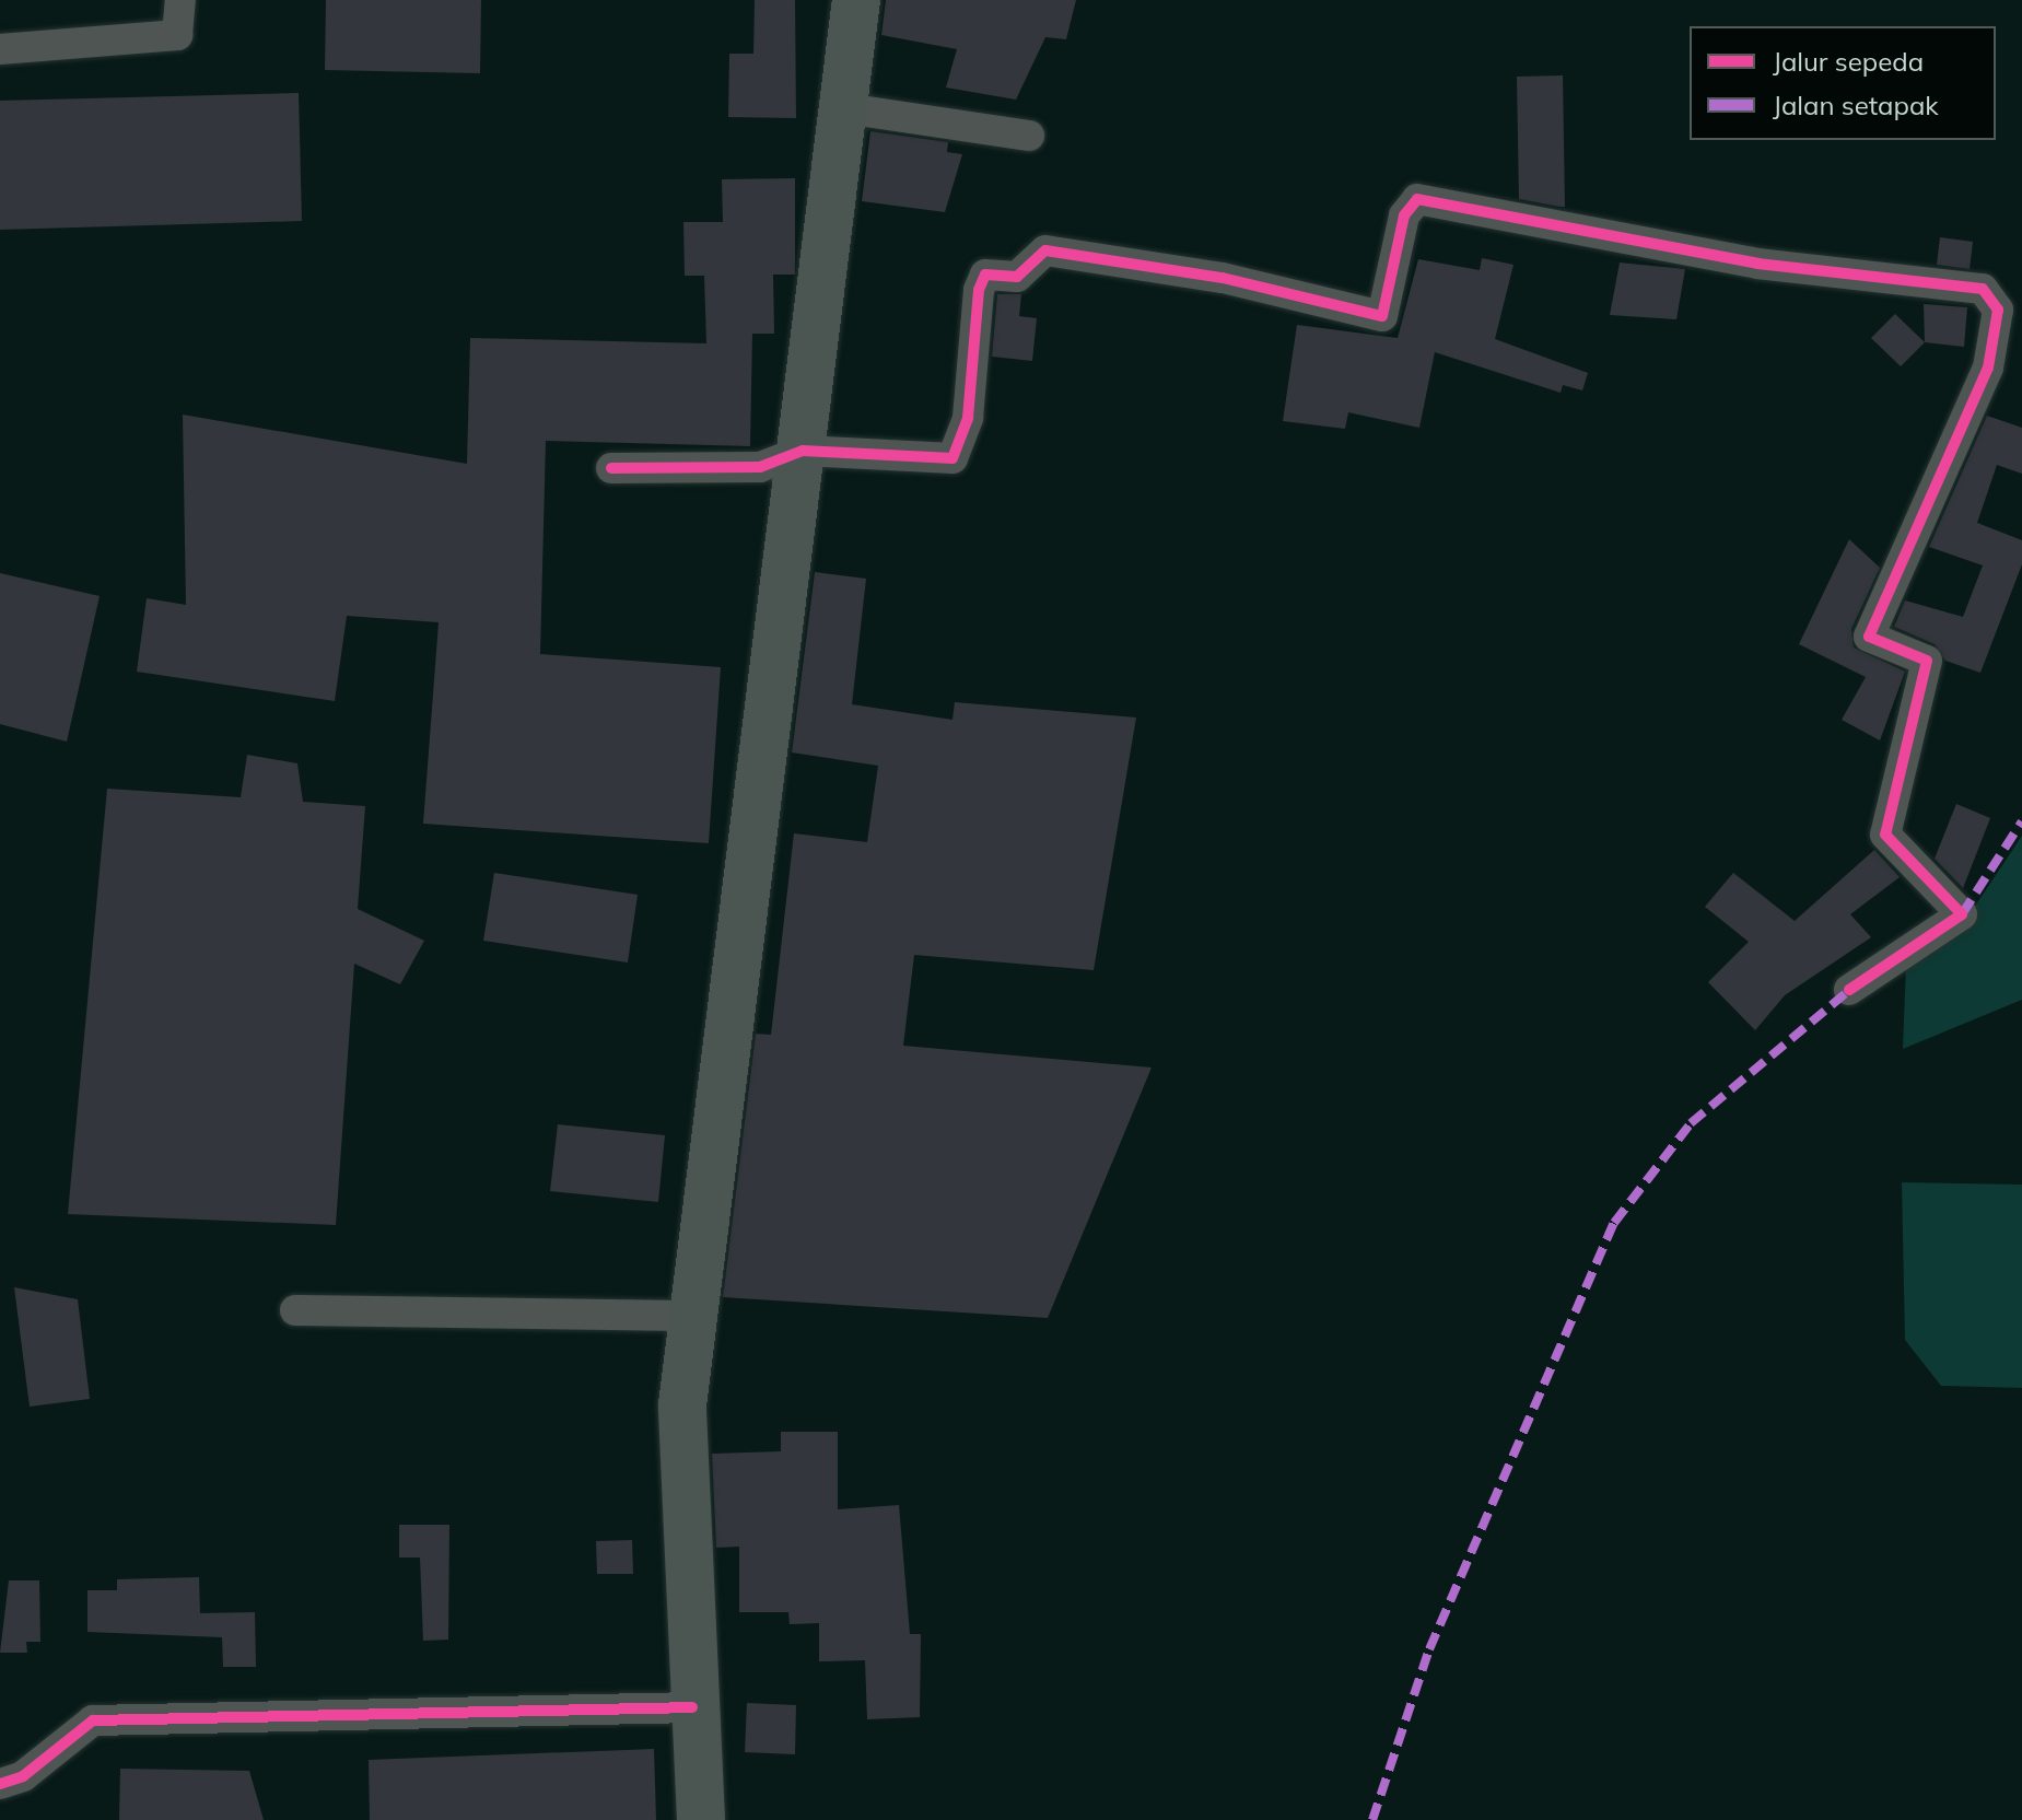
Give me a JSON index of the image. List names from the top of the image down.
{
  "legend": ["Jalur sepeda", "Jalan setapak"]
}
